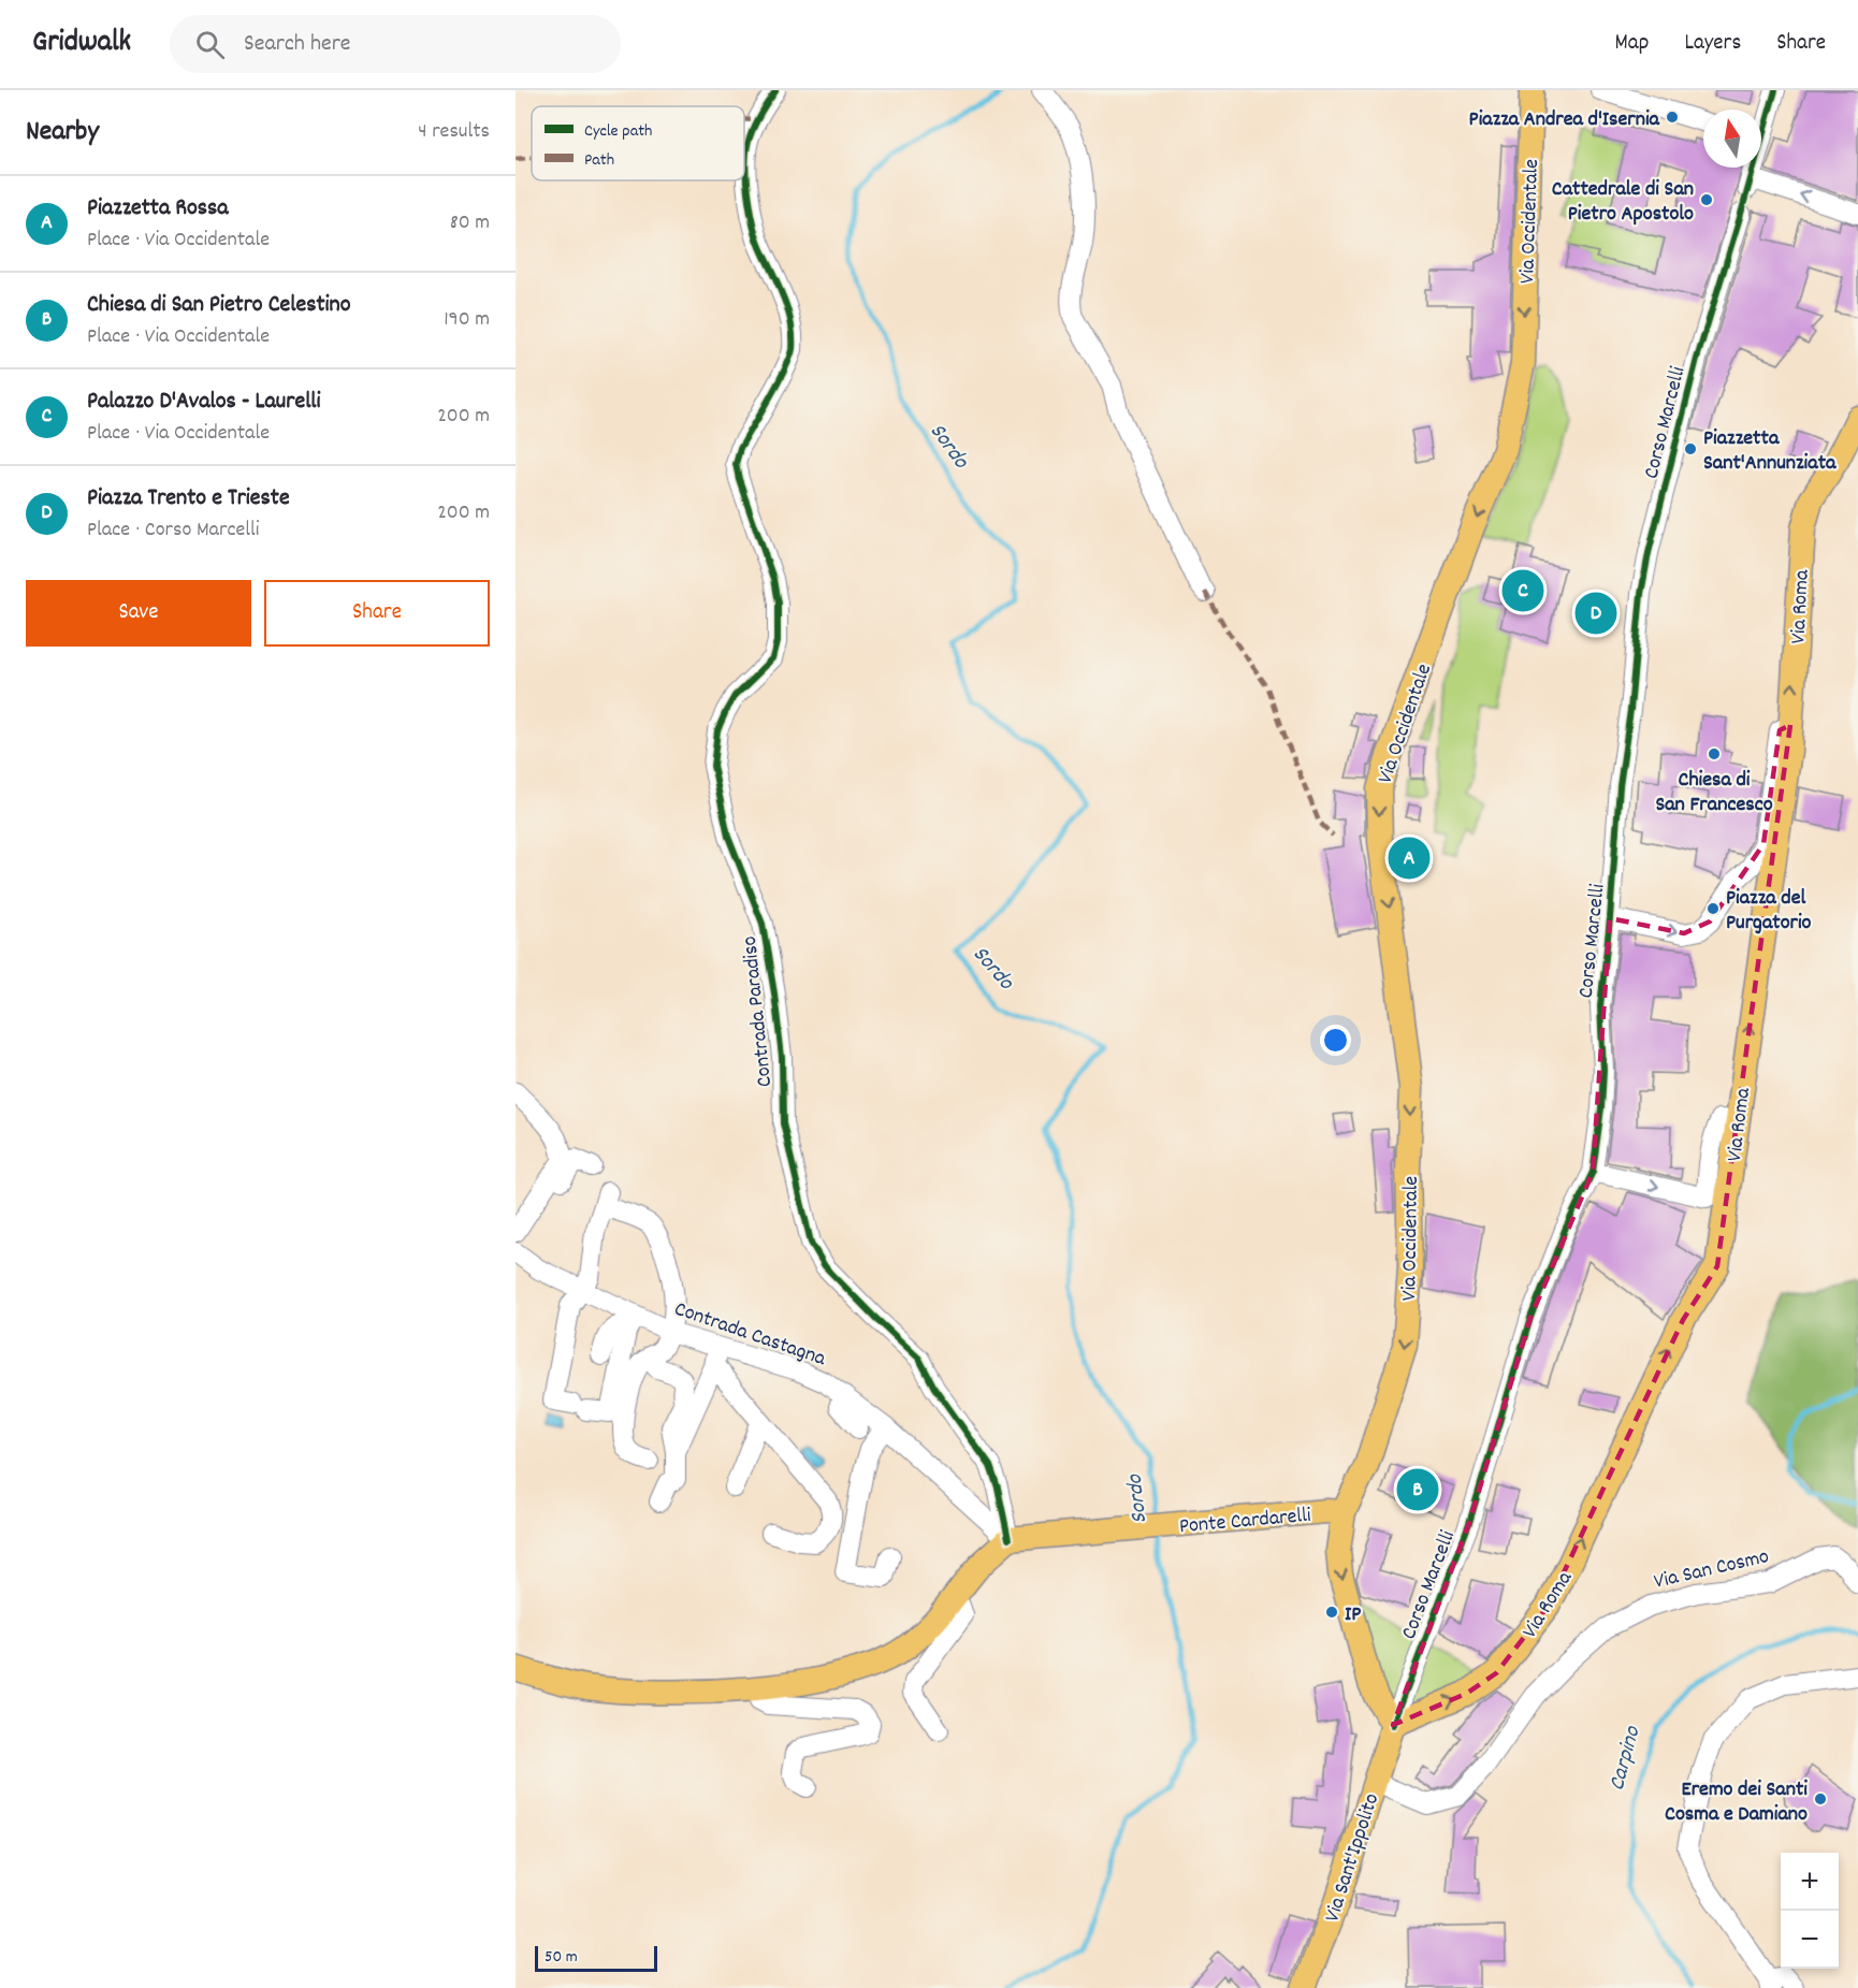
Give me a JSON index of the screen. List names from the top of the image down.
{
  "streets": {
    "main road": [
      "Via Occidentale",
      "Via Roma",
      "Ponte Cardarelli",
      "Via Sant'Ippolito"
    ],
    "street": [
      "Corso Marcelli",
      "Contrada Paradiso",
      "Contrada Castagna",
      "Via San Cosmo"
    ]
  },
  "crossings": [
    ["Via Occidentale", "Corso Marcelli"],
    ["Via Occidentale", "Via Roma"],
    ["Via Occidentale", "Ponte Cardarelli"],
    ["Via Occidentale", "Via Sant'Ippolito"],
    ["Corso Marcelli", "Via Roma"],
    ["Corso Marcelli", "Via Sant'Ippolito"],
    ["Via Roma", "Via Sant'Ippolito"],
    ["Contrada Paradiso", "Contrada Castagna"],
    ["Contrada Paradiso", "Ponte Cardarelli"],
    ["Contrada Castagna", "Ponte Cardarelli"],
    ["Via San Cosmo", "Via Sant'Ippolito"]
  ],
  "one_way": ["Via Occidentale", "Via Roma"],
  "water": ["Sordo", "Carpino"],
  "places": [
    "Piazza Andrea d'Isernia",
    "Cattedrale di San Pietro Apostolo",
    "Piazzetta Sant'Annunziata",
    "Chiesa di San Francesco",
    "Piazza del Purgatorio",
    "IP",
    "Eremo dei Santi Cosma e Damiano"
  ],
  "legend": ["Cycle path", "Path"],
  "scale_bar": "50 m",
  "north": "top",
  "page": {
    "header": "Gridwalk",
    "search": "Search here",
    "nav": ["Map", "Layers", "Share"],
    "heading": ["Nearby", "4 results"],
    "list": [
      {
        "mark": "A",
        "name": "Piazzetta Rossa",
        "note": "Place · Via Occidentale",
        "value": "80 m"
      },
      {
        "mark": "B",
        "name": "Chiesa di San Pietro Celestino",
        "note": "Place · Via Occidentale",
        "value": "190 m"
      },
      {
        "mark": "C",
        "name": "Palazzo D'Avalos - Laurelli",
        "note": "Place · Via Occidentale",
        "value": "200 m"
      },
      {
        "mark": "D",
        "name": "Piazza Trento e Trieste",
        "note": "Place · Corso Marcelli",
        "value": "200 m"
      }
    ],
    "buttons": ["Save", "Share"],
    "pins": [
      "C",
      "D",
      "A",
      "B"
    ],
    "map_buttons": ["+", "−"],
    "scale": "50 m"
  }
}
